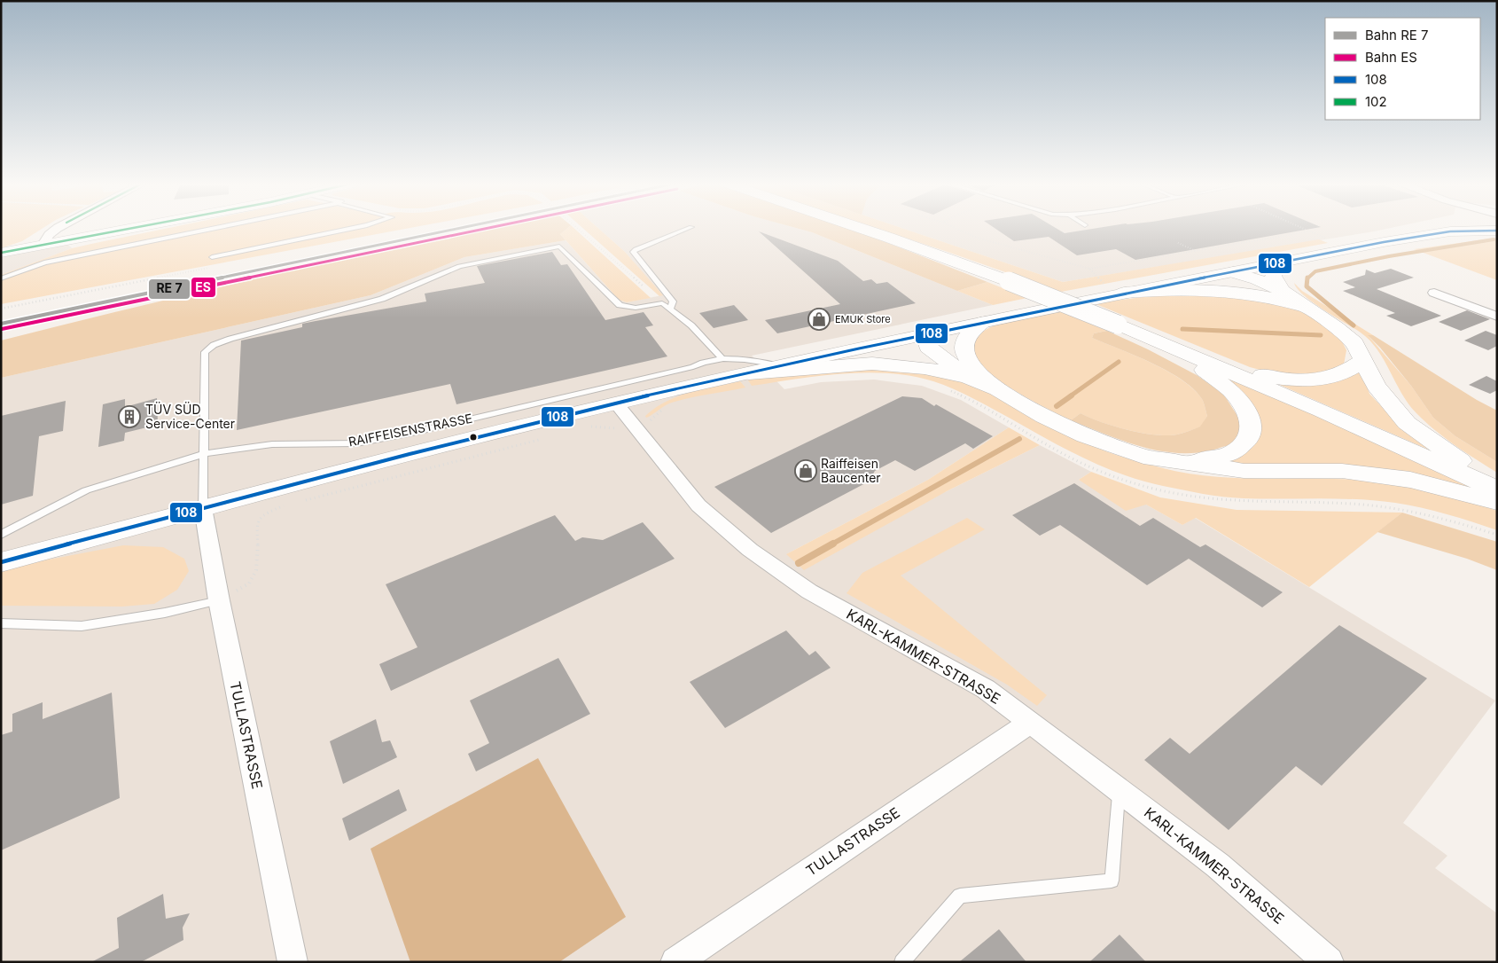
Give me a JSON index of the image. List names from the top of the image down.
{
  "streets": {
    "main road": ["RAIFFEISENSTRASSE"],
    "street": ["KARL-KAMMER-STRASSE", "TULLASTRASSE"]
  },
  "crossings": [
    ["RAIFFEISENSTRASSE", "KARL-KAMMER-STRASSE"],
    ["RAIFFEISENSTRASSE", "TULLASTRASSE"],
    ["KARL-KAMMER-STRASSE", "TULLASTRASSE"]
  ],
  "places": {
    "shop": ["EMUK Store", "Raiffeisen Baucenter"],
    "building": ["TÜV SÜD Service-Center"]
  },
  "lines": ["rail line ES", "transit line 102", "transit line 108"],
  "legend": [
    "Bahn RE 7",
    "Bahn ES",
    "108",
    "102"
  ]
}
